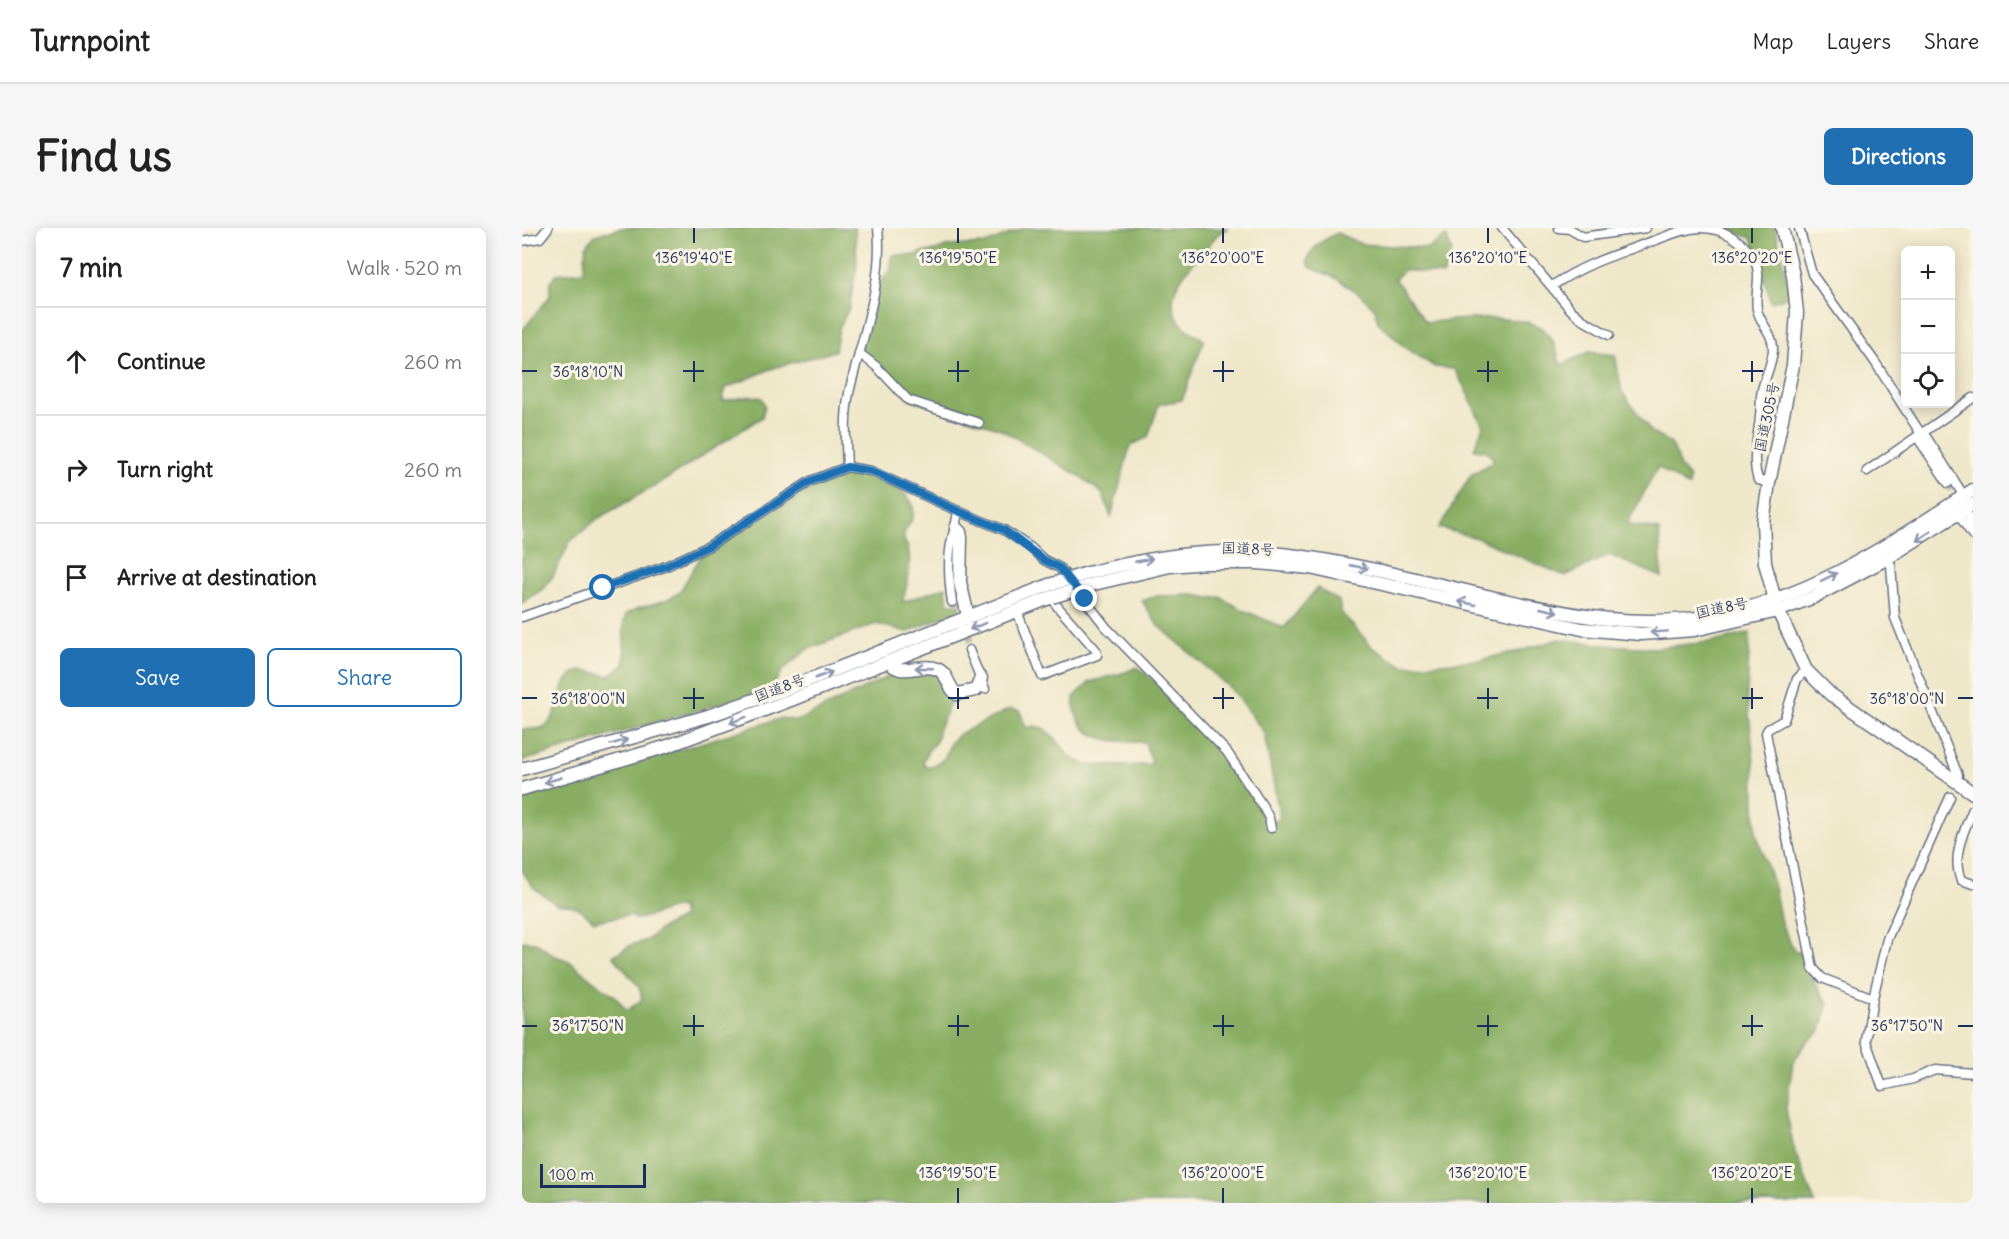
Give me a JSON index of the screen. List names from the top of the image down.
{
  "streets": {
    "highway": ["国道305号", "国道8号"]
  },
  "crossings": [
    ["国道305号", "国道8号"]
  ],
  "scale_bar": "100 m",
  "page": {
    "header": "Turnpoint",
    "nav": ["Map", "Layers", "Share"],
    "buttons": [
      "Directions",
      ["Save", "Share"]
    ],
    "title": "Find us",
    "heading": ["7 min", "Walk · 520 m"],
    "map_buttons": ["+", "−"],
    "list": [
      ["Continue", "260 m"],
      ["Turn right", "260 m"],
      "Arrive at destination"
    ],
    "scale": "100 m"
  },
  "coordinates": [
    "136°19'40\"E",
    "136°19'50\"E",
    "136°20'00\"E",
    "136°20'10\"E",
    "136°20'20\"E",
    "36°18'10\"N",
    "36°18'00\"N",
    "36°17'50\"N"
  ]
}
